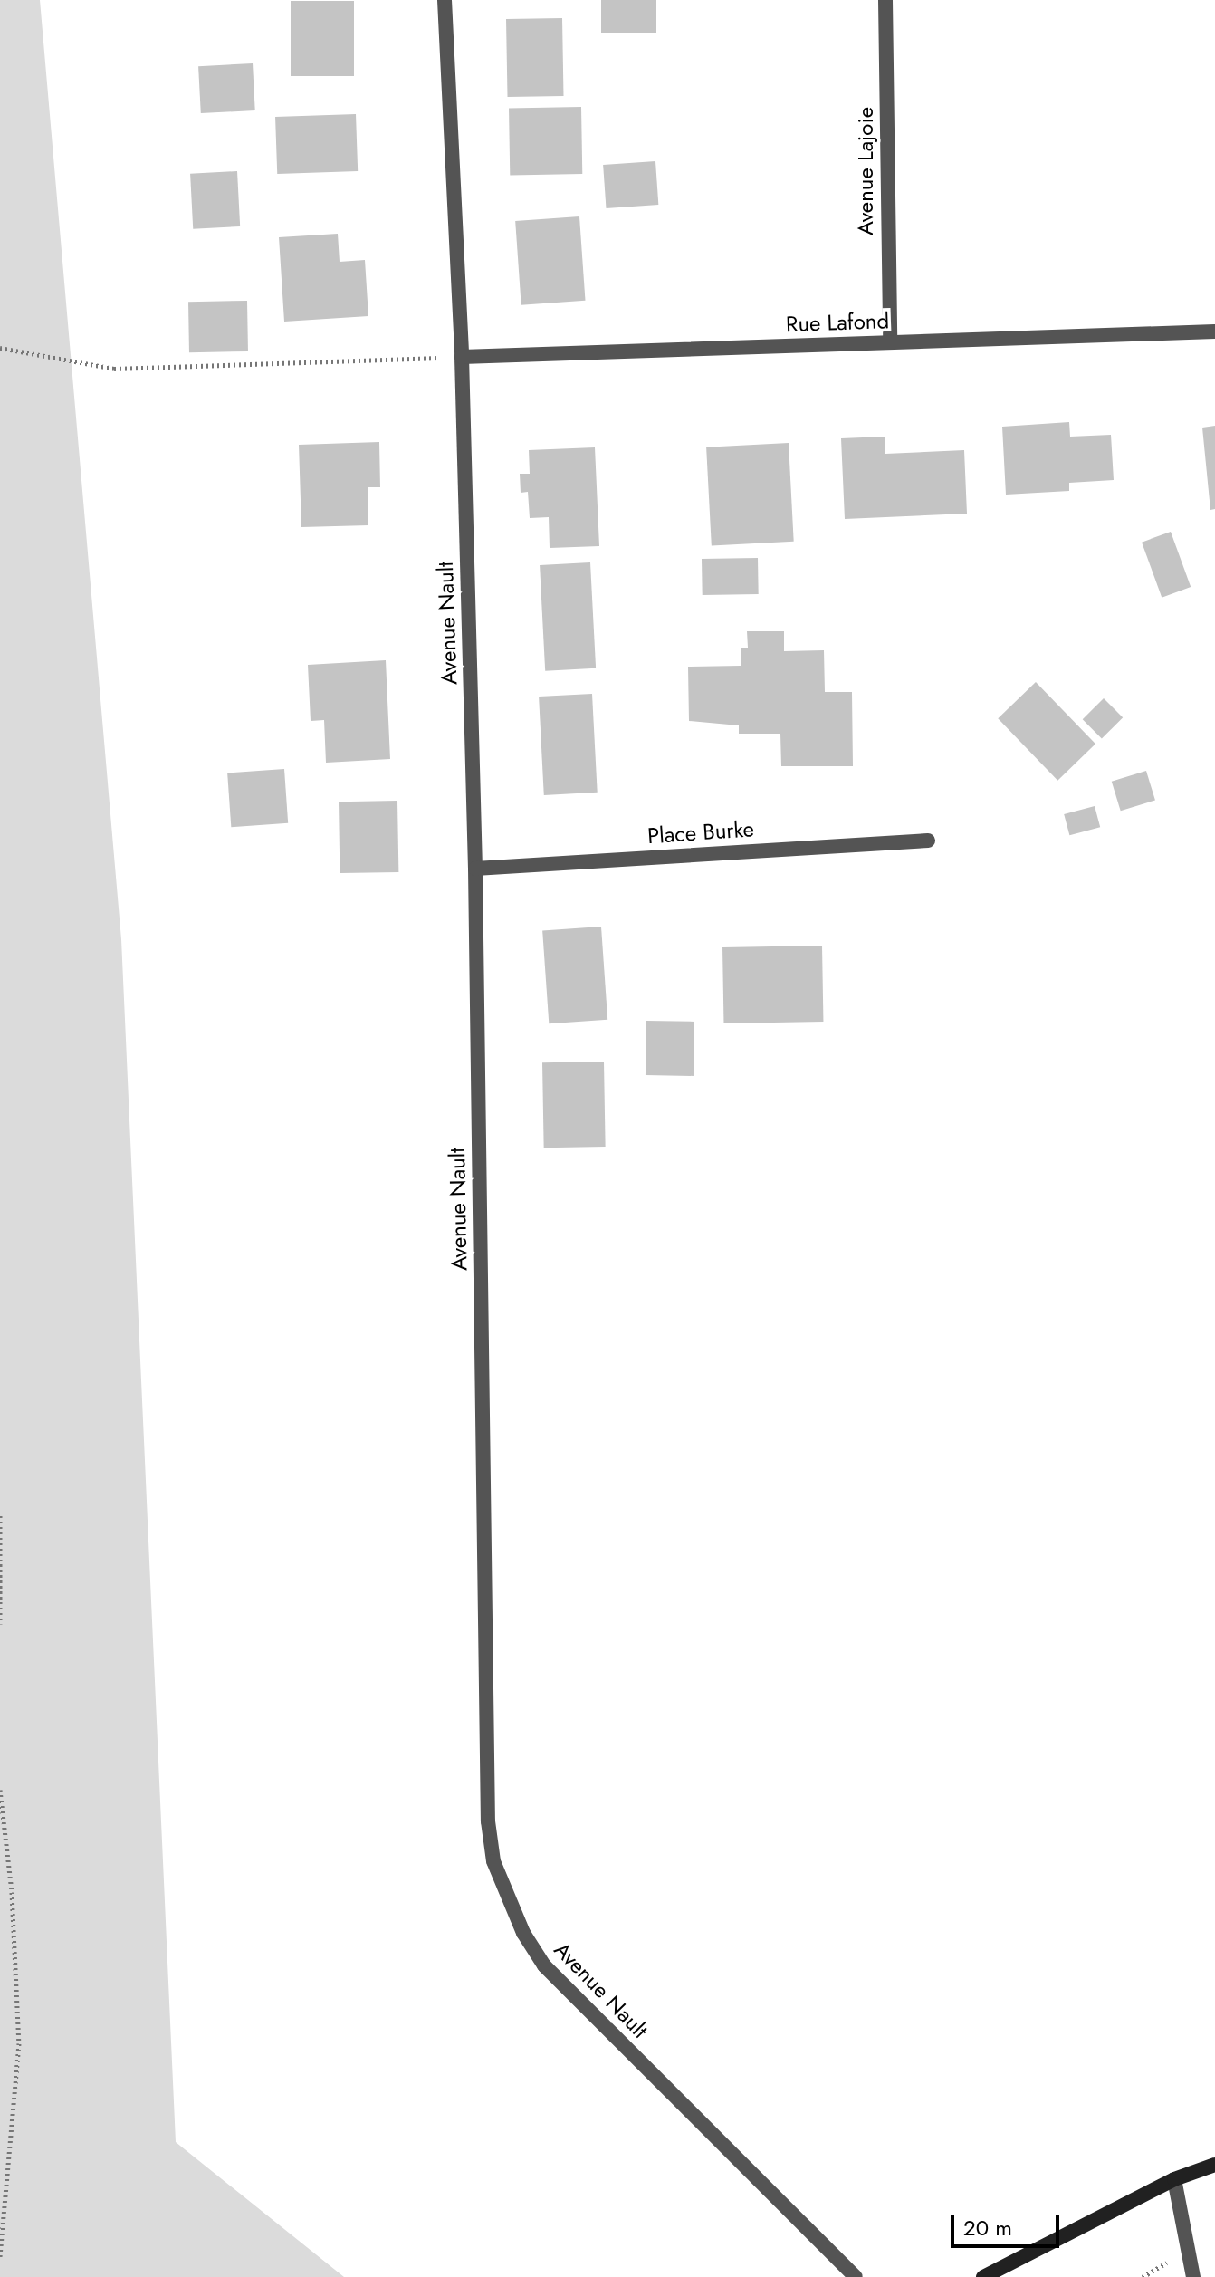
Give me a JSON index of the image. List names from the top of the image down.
{
  "streets": {
    "street": [
      "Avenue Lajoie",
      "Rue Lafond",
      "Avenue Nault",
      "Place Burke"
    ]
  },
  "crossings": [
    ["Avenue Lajoie", "Rue Lafond"],
    ["Rue Lafond", "Avenue Nault"],
    ["Avenue Nault", "Place Burke"]
  ],
  "scale_bar": "20 m"
}
